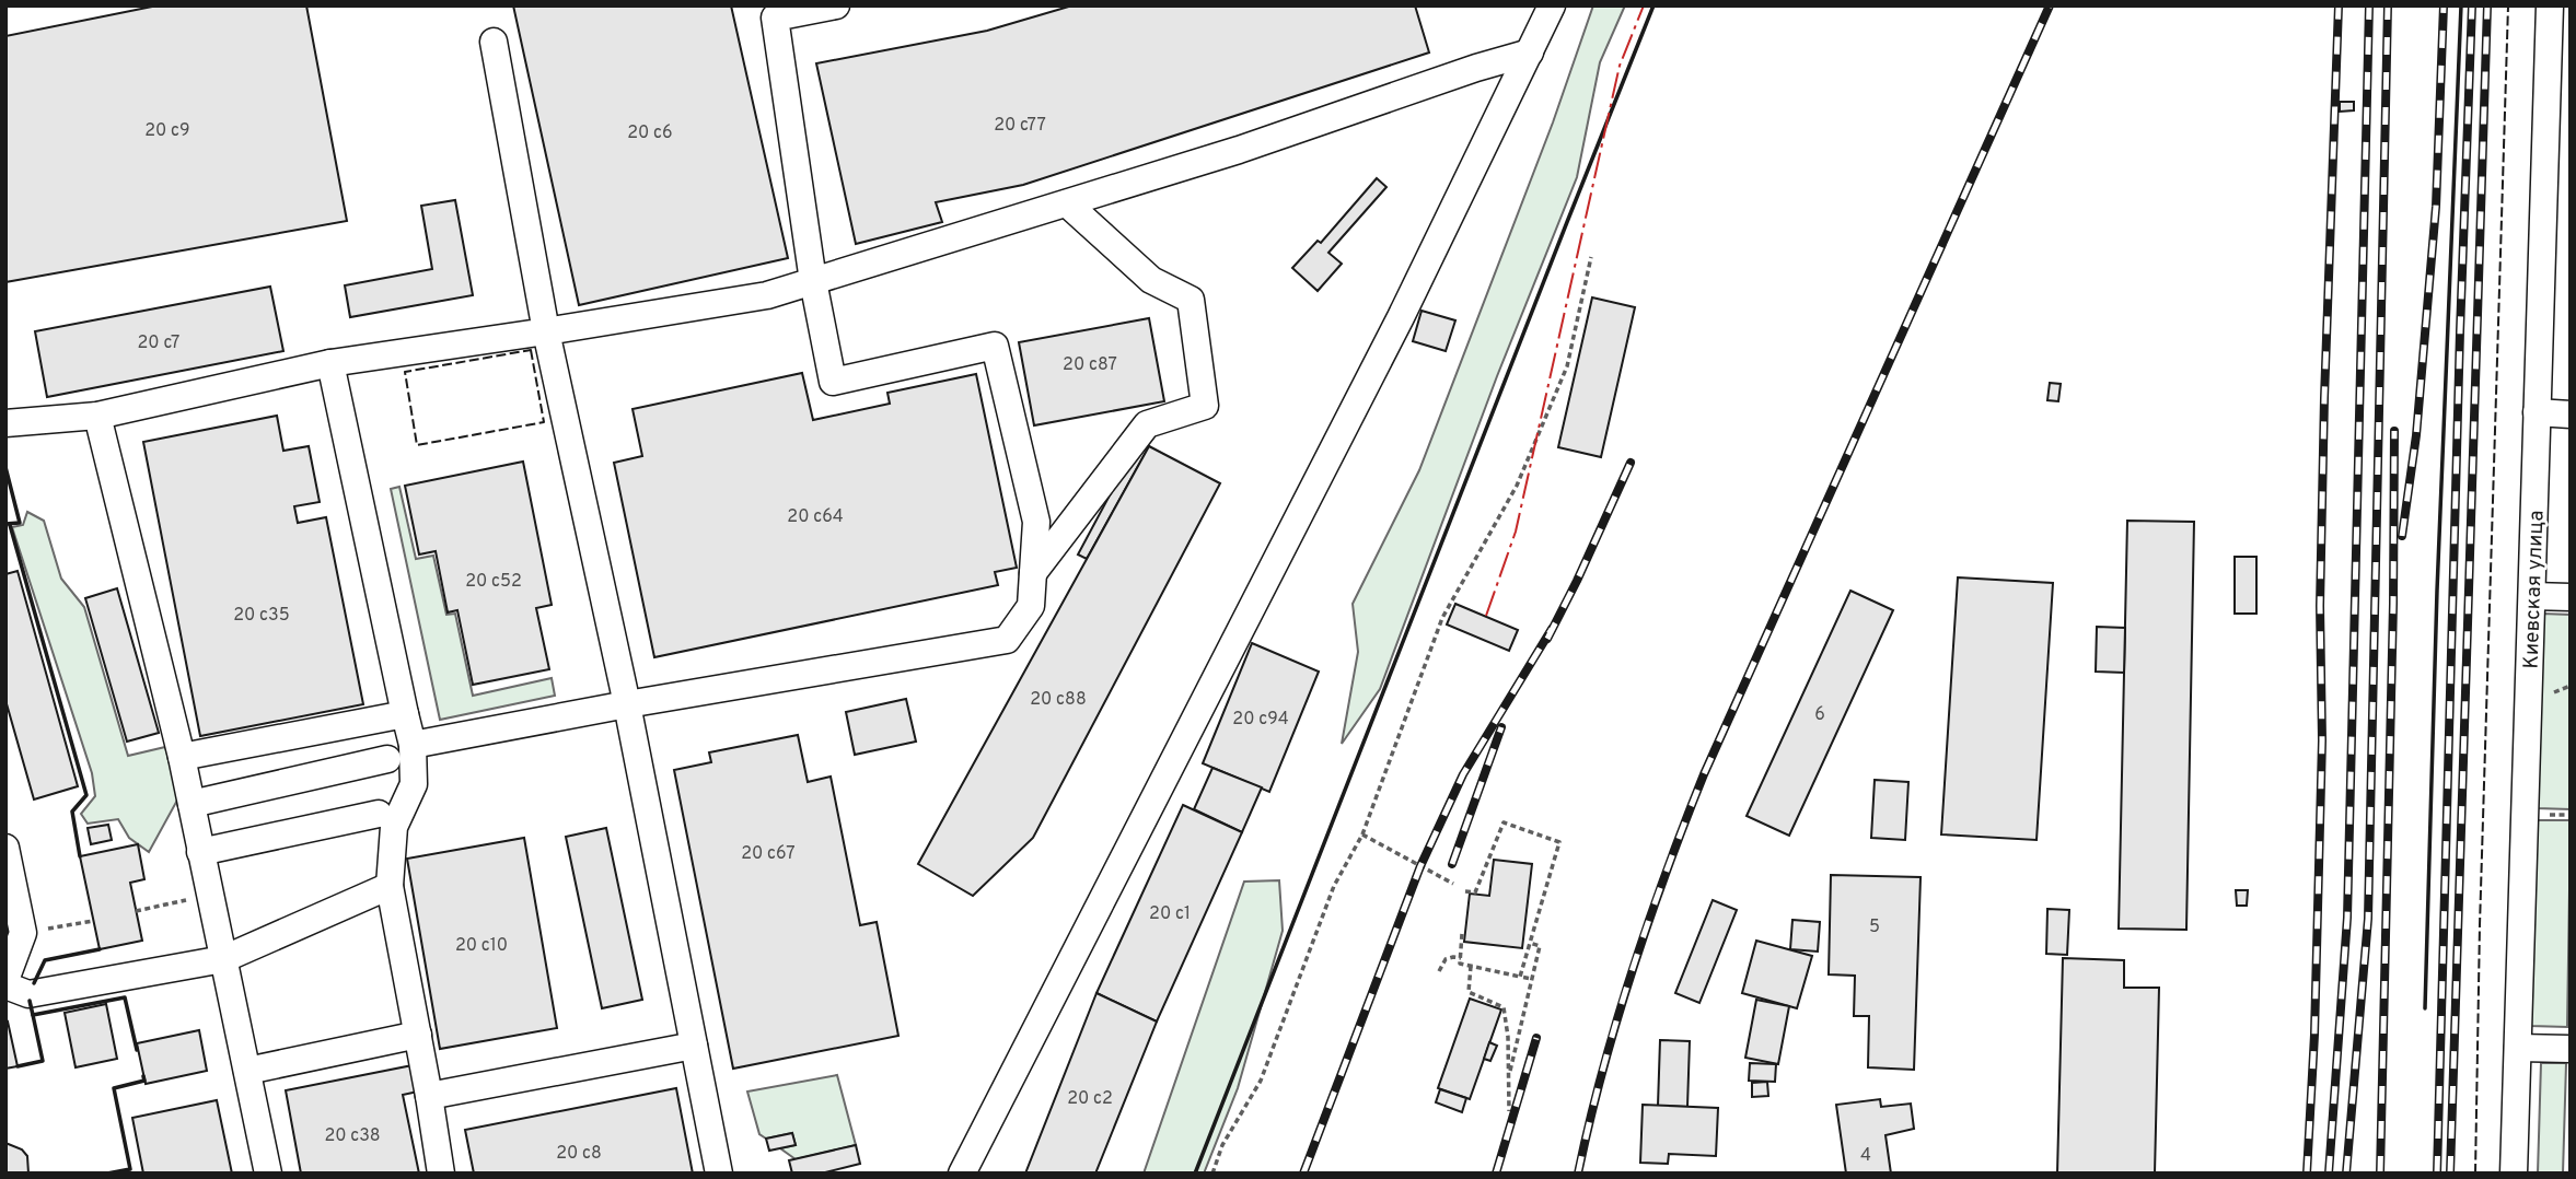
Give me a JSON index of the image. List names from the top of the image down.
{
  "streets": {
    "street": ["Киевская улица"]
  },
  "house_numbers": [
    "20 с77",
    "20 с9",
    "20 с6",
    "20 с7",
    "20 с87",
    "20 с64",
    "20 с52",
    "20 с35",
    "20 с88",
    "6",
    "20 с94",
    "20 с67",
    "20 с1",
    "5",
    "20 с10",
    "20 с2",
    "20 с38",
    "20 с8",
    "4"
  ]
}
